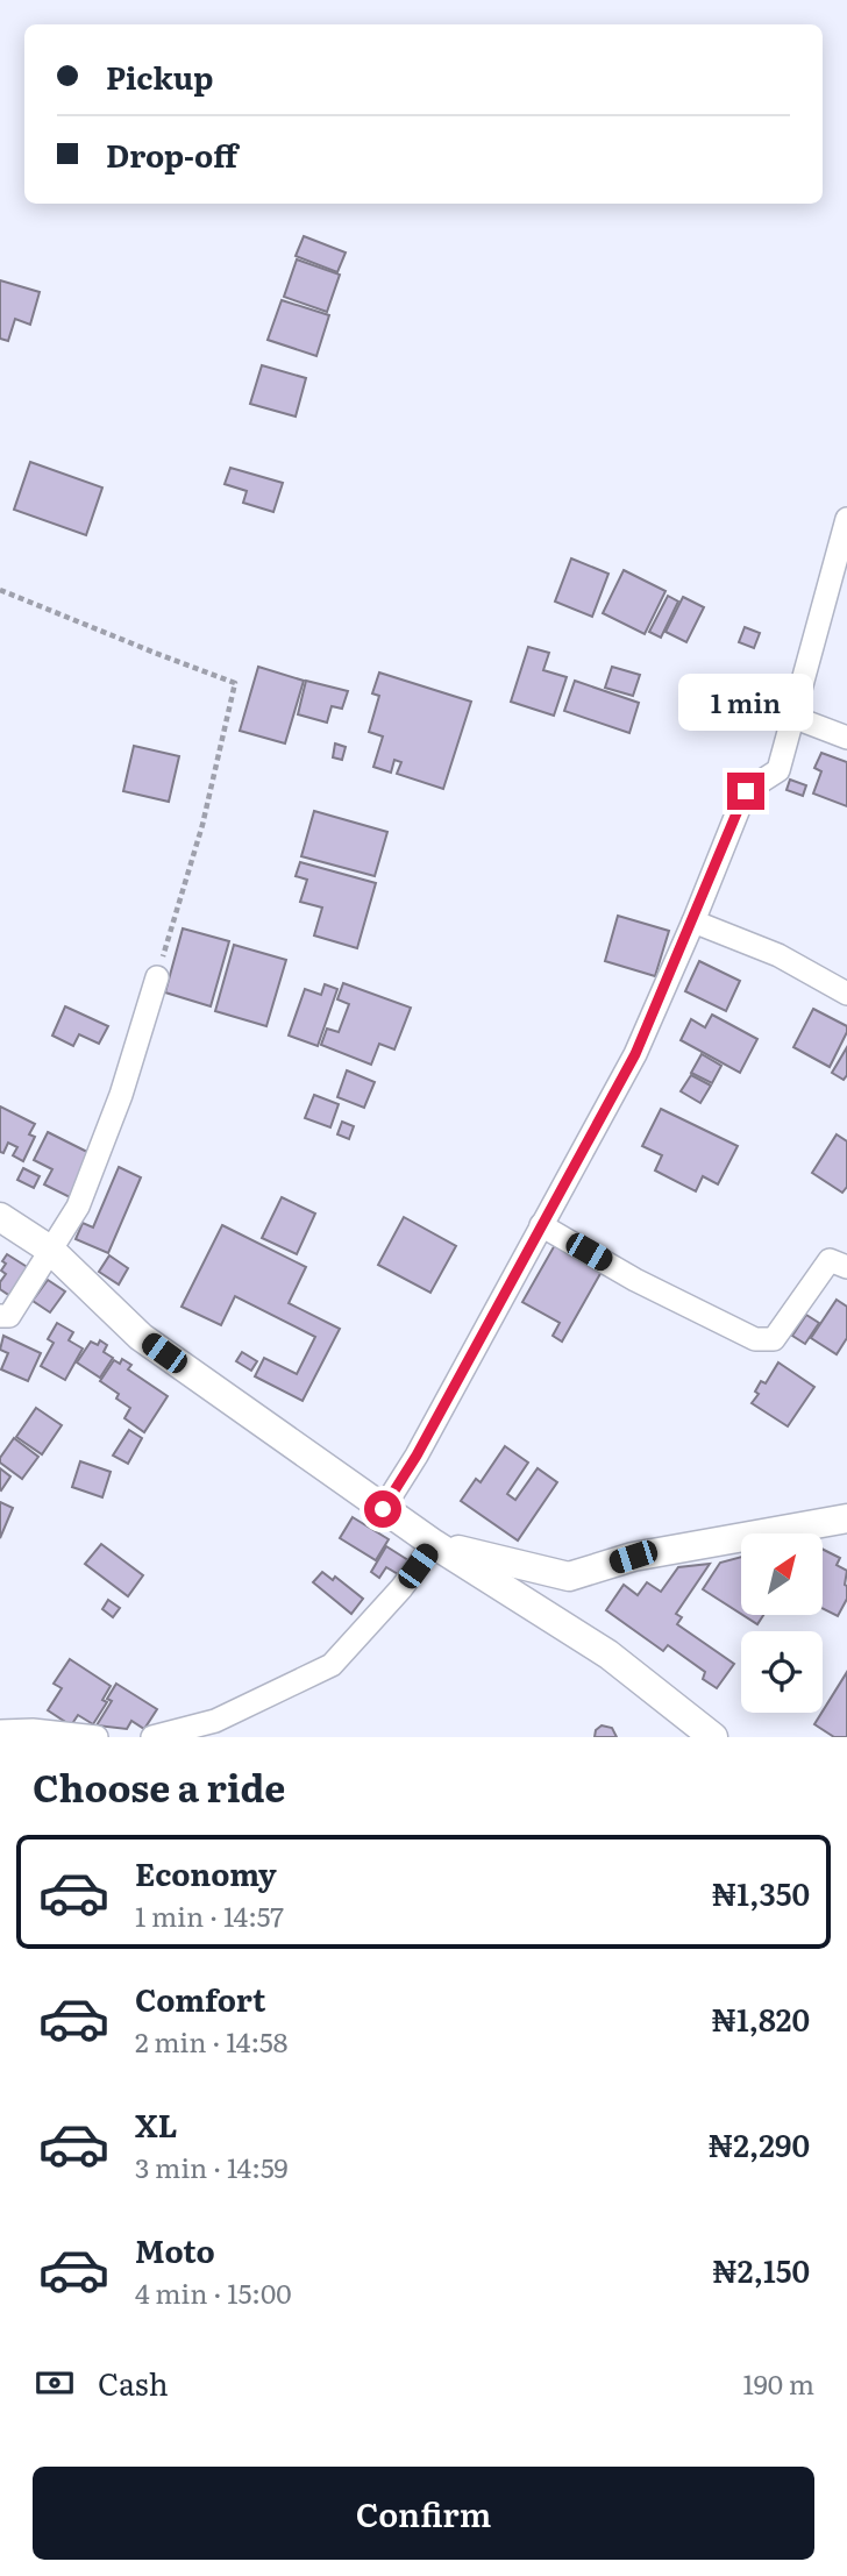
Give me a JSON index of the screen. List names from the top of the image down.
{
  "north": "top right",
  "page": {
    "banner": ["Pickup", "Drop-off"],
    "bubble": "1 min",
    "heading": "Choose a ride",
    "list": [
      {
        "name": "Economy",
        "note": "1 min · 14:57",
        "value": "₦1,350"
      },
      {
        "name": "Comfort",
        "note": "2 min · 14:58",
        "value": "₦1,820"
      },
      {
        "name": "XL",
        "note": "3 min · 14:59",
        "value": "₦2,290"
      },
      {
        "name": "Moto",
        "note": "4 min · 15:00",
        "value": "₦2,150"
      }
    ],
    "pay": ["Cash", "190 m"],
    "buttons": "Confirm"
  }
}
